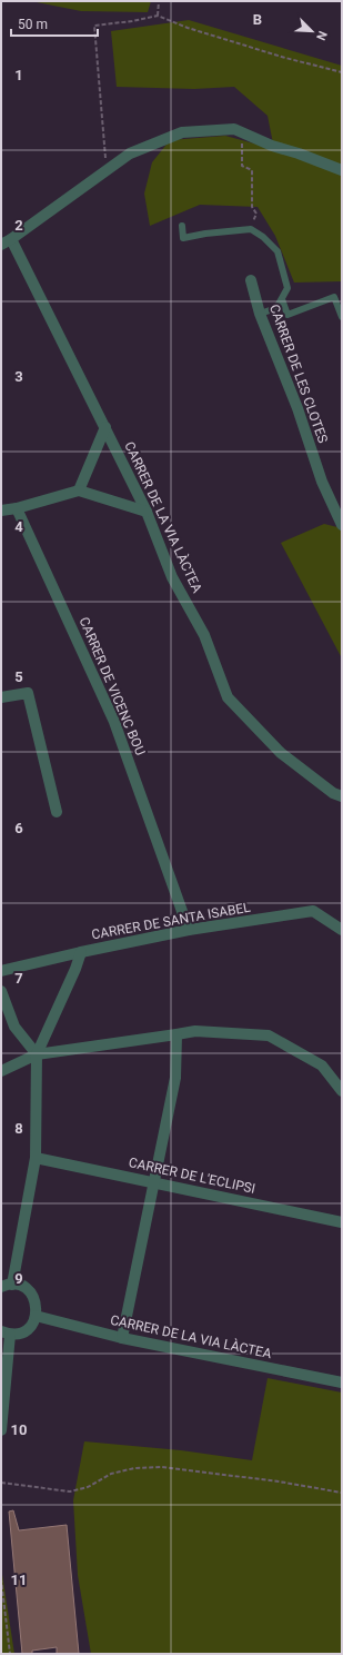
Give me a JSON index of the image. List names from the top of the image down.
{
  "streets": {
    "street": [
      "CARRER DE LES CLOTES",
      "CARRER DE LA VIA LÀCTEA",
      "CARRER DE VICENC BOU",
      "CARRER DE SANTA ISABEL",
      "CARRER DE L'ECLIPSI"
    ]
  },
  "crossings": [
    ["CARRER DE VICENC BOU", "CARRER DE SANTA ISABEL"]
  ],
  "scale_bar": "50 m",
  "north": "bottom right",
  "grid": {
    "columns": ["B"],
    "rows": [
      "1",
      "2",
      "3",
      "4",
      "5",
      "6",
      "7",
      "8",
      "9",
      "10",
      "11"
    ]
  }
}
